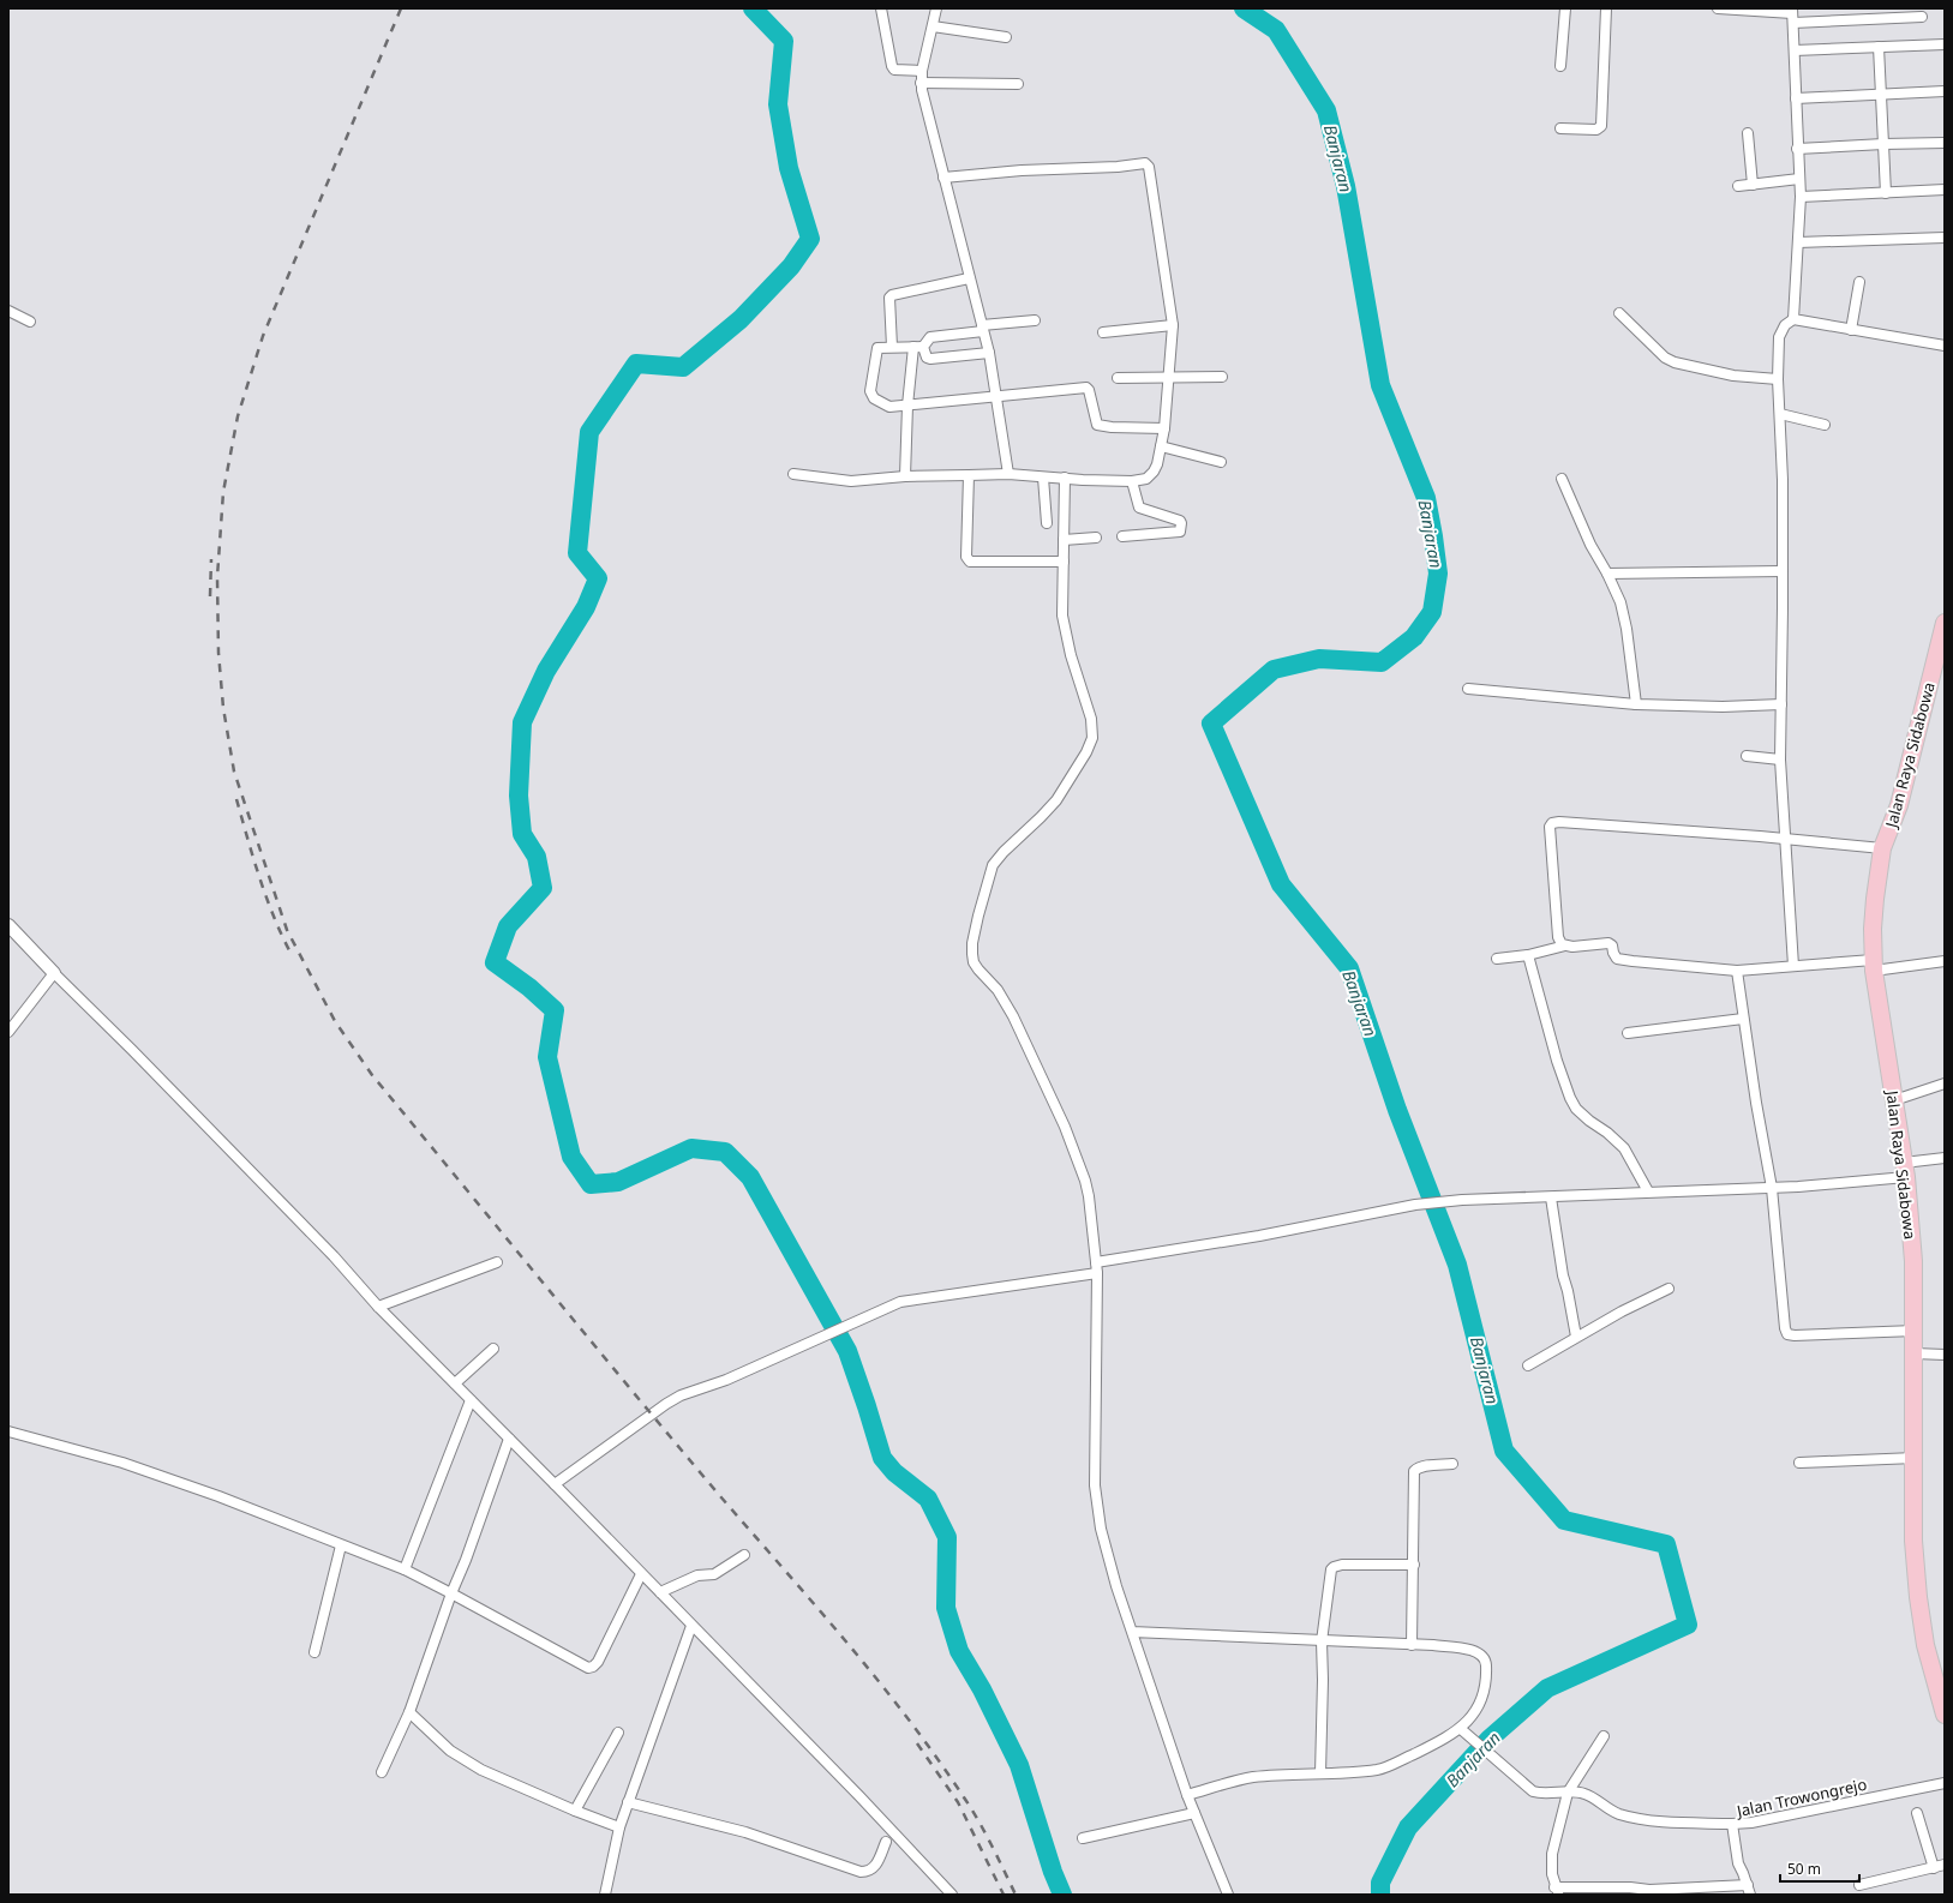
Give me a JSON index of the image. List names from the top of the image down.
{
  "streets": {
    "highway": ["Jalan Raya Sidabowa"],
    "street": ["Jalan Trowongrejo"]
  },
  "water": ["Banjaran"],
  "scale_bar": "50 m"
}
